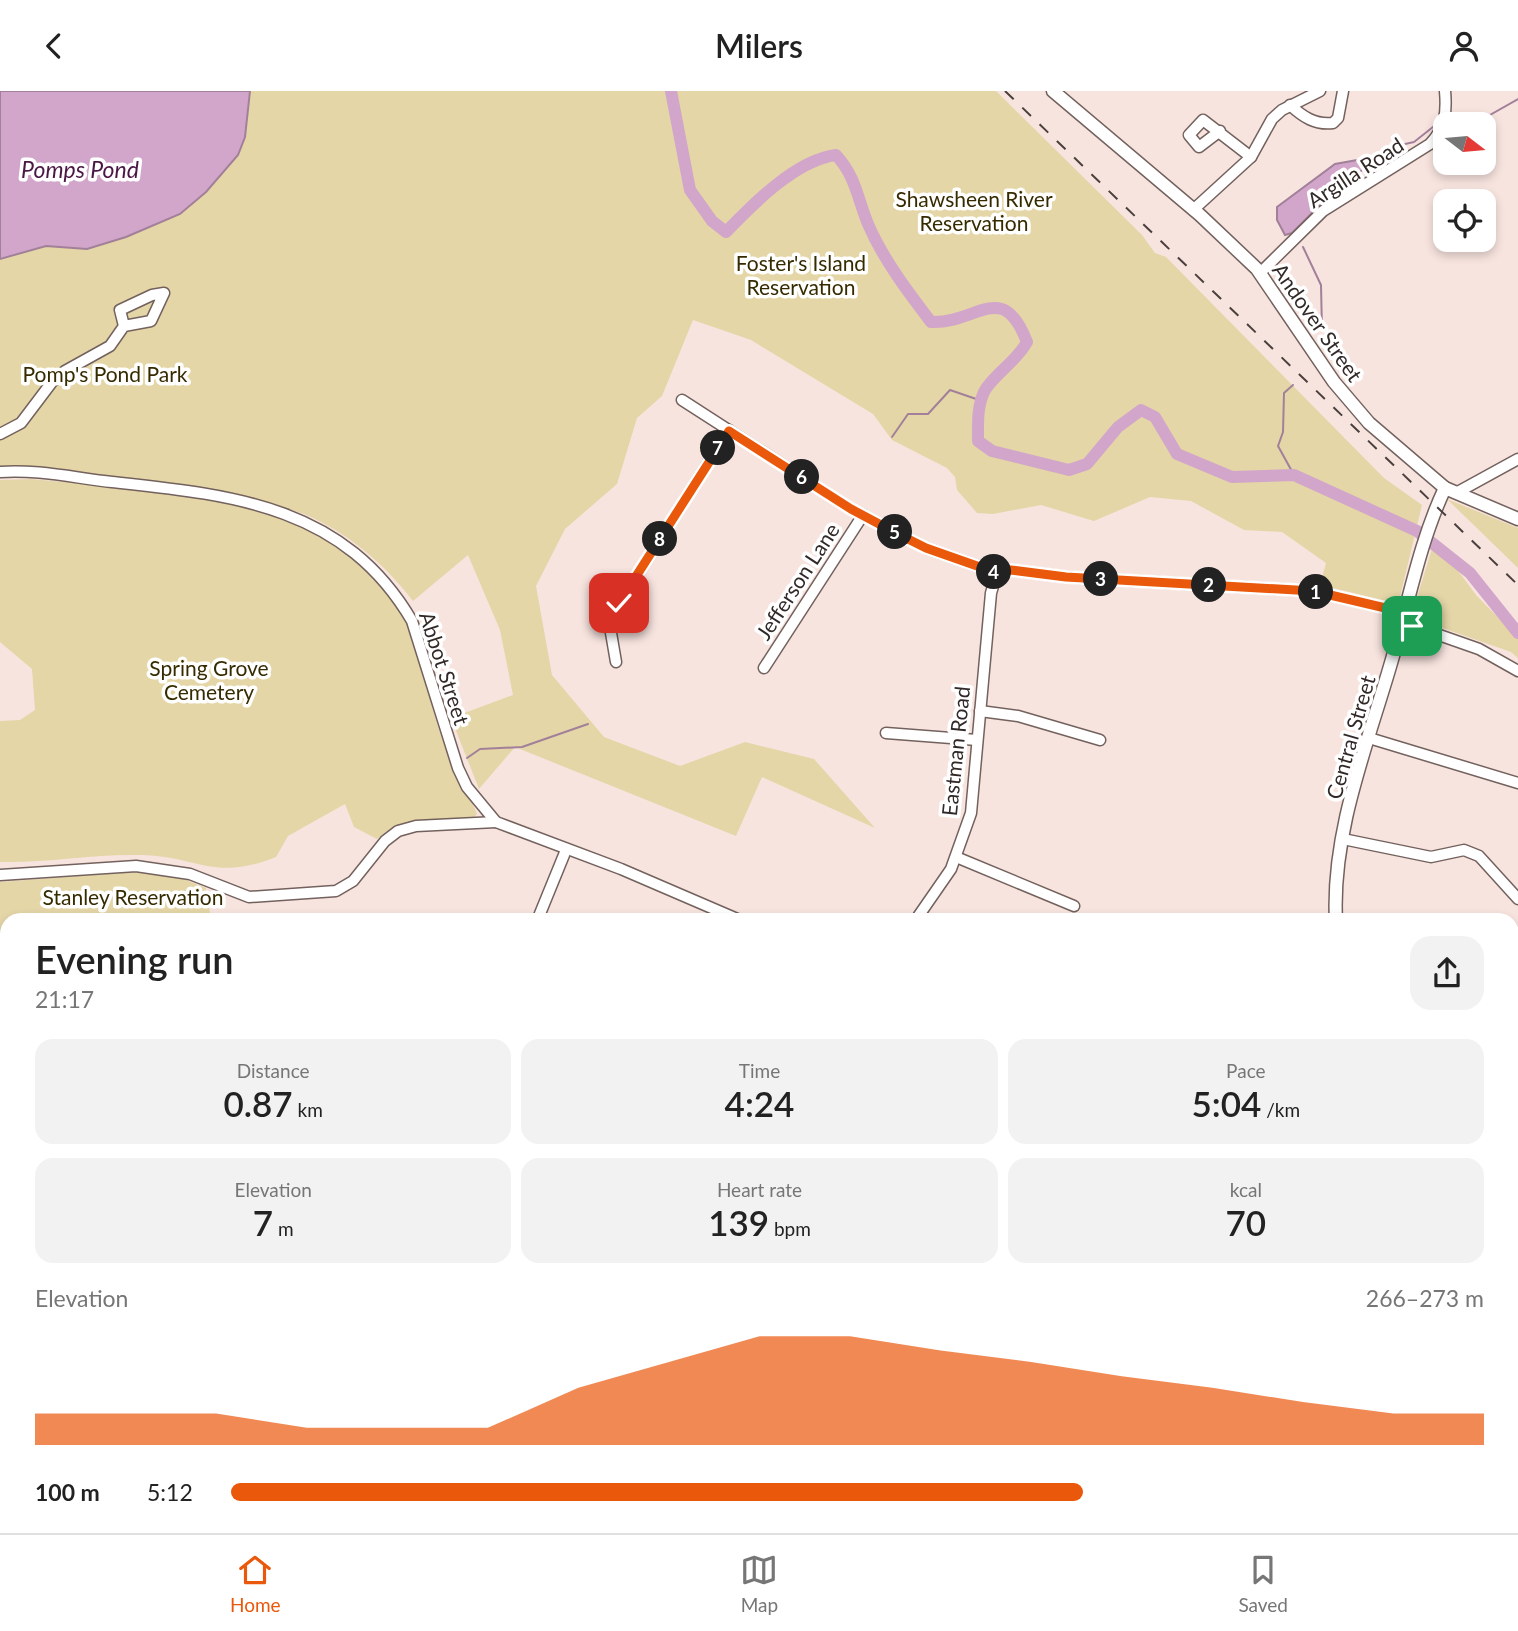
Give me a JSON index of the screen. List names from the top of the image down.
{
  "streets": {
    "main road": ["Andover Street", "Central Street"],
    "street": [
      "Argilla Road",
      "Jefferson Lane",
      "Abbot Street",
      "Eastman Road"
    ]
  },
  "crossings": [
    ["Argilla Road", "Andover Street"],
    ["Andover Street", "Central Street"]
  ],
  "water": ["Pomps Pond"],
  "parks": [
    "Shawsheen River Reservation",
    "Foster's Island Reservation",
    "Pomp's Pond Park",
    "Spring Grove Cemetery",
    "Stanley Reservation"
  ],
  "north": "right",
  "page": {
    "header": "Milers",
    "pins": [
      "7",
      "6",
      "5",
      "8",
      "4",
      "3",
      "2",
      "1"
    ],
    "heading": ["Evening run", "21:17"],
    "stats": [
      ["Distance", "0.87 km"],
      ["Time", "4:24"],
      ["Pace", "5:04 /km"],
      ["Elevation", "7 m"],
      ["Heart rate", "139 bpm"],
      ["kcal", "70"]
    ],
    "chart": ["Elevation", "266–273 m"],
    "list": [
      {
        "name": "100 m",
        "note": "5:12"
      }
    ],
    "tabs": ["Home", "Map", "Saved"]
  }
}
